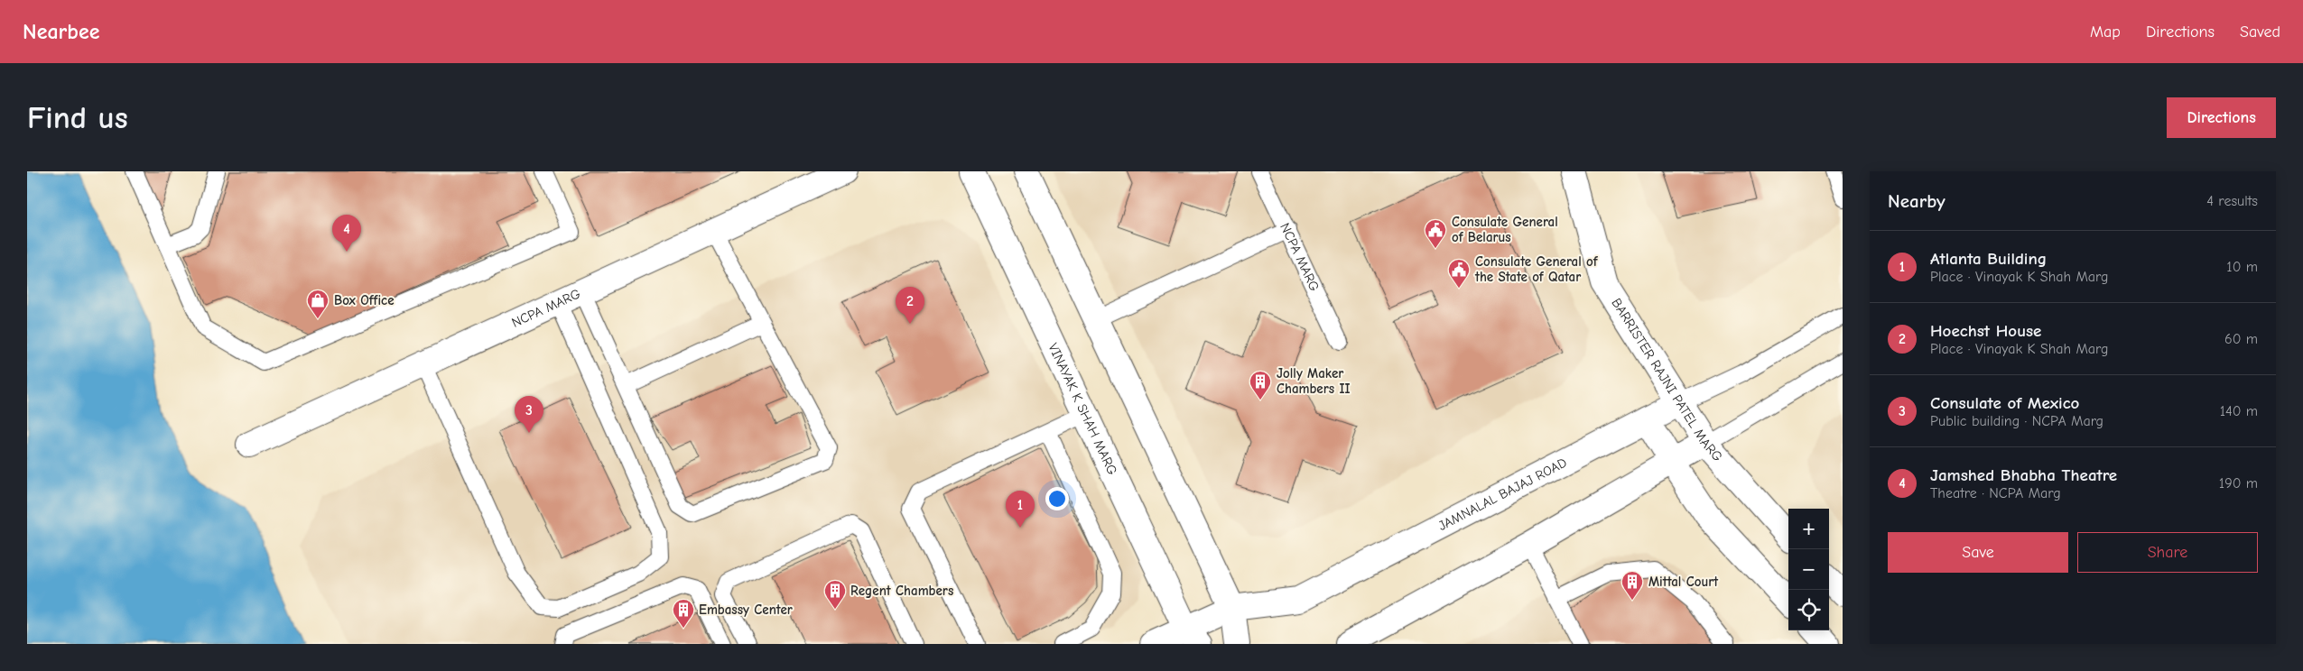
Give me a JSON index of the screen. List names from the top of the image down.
{
  "streets": {
    "street": [
      "NCPA MARG",
      "BARRISTER RAJNI PATEL MARG",
      "VINAYAK K SHAH MARG",
      "JAMNALAL BAJAJ ROAD"
    ]
  },
  "crossings": [
    ["BARRISTER RAJNI PATEL MARG", "JAMNALAL BAJAJ ROAD"],
    ["VINAYAK K SHAH MARG", "JAMNALAL BAJAJ ROAD"]
  ],
  "places": {
    "public building": ["Consulate General of Belarus", "Consulate General of the State of Qatar"],
    "shop": ["Box Office"],
    "building": [
      "Jolly Maker Chambers II",
      "Mittal Court",
      "Regent Chambers",
      "Embassy Center"
    ]
  },
  "page": {
    "header": "Nearbee",
    "nav": ["Map", "Directions", "Saved"],
    "buttons": [
      "Directions",
      ["Save", "Share"]
    ],
    "title": "Find us",
    "heading": ["Nearby", "4 results"],
    "pins": [
      "4",
      "2",
      "3",
      "1"
    ],
    "list": [
      {
        "mark": "1",
        "name": "Atlanta Building",
        "note": "Place · Vinayak K Shah Marg",
        "value": "10 m"
      },
      {
        "mark": "2",
        "name": "Hoechst House",
        "note": "Place · Vinayak K Shah Marg",
        "value": "60 m"
      },
      {
        "mark": "3",
        "name": "Consulate of Mexico",
        "note": "Public building · NCPA Marg",
        "value": "140 m"
      },
      {
        "mark": "4",
        "name": "Jamshed Bhabha Theatre",
        "note": "Theatre · NCPA Marg",
        "value": "190 m"
      }
    ],
    "map_buttons": ["+", "−"]
  }
}
